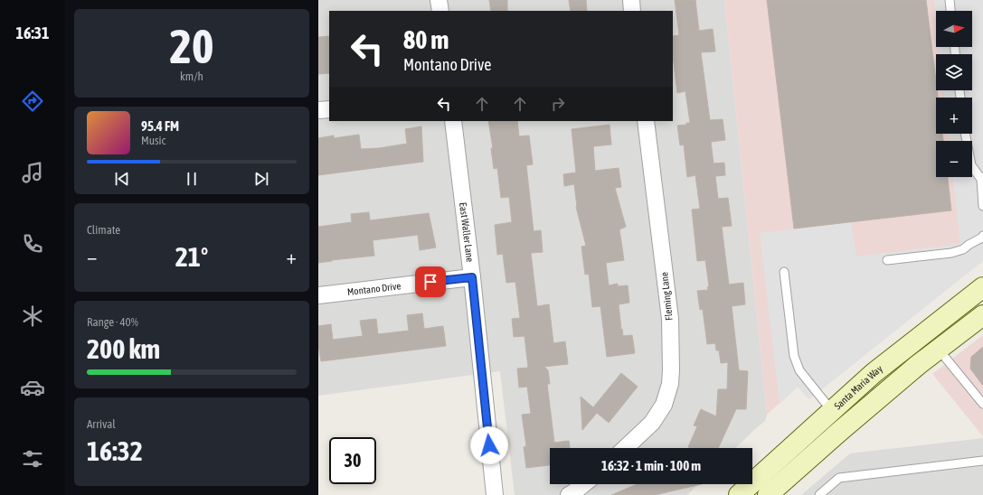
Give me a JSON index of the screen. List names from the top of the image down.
{
  "streets": {
    "main road": ["Santa Maria Way"],
    "street": ["East Waller Lane", "Montano Drive", "Fleming Lane"]
  },
  "crossings": [
    ["East Waller Lane", "Montano Drive"]
  ],
  "north": "right",
  "page": {
    "tabs": "16:31",
    "tile": [
      ["20", "km/h"],
      "Climate",
      ["Range · 40%", "200 km"],
      ["Arrival", "16:32"]
    ],
    "map_buttons": ["+", "−"],
    "turn": ["80 m", "Montano Drive"],
    "song": ["95.4 FM", "Music"],
    "heat": ["−", "21°", "+"],
    "limit": "30",
    "trip": "16:32 · 1 min · 100 m"
  }
}
